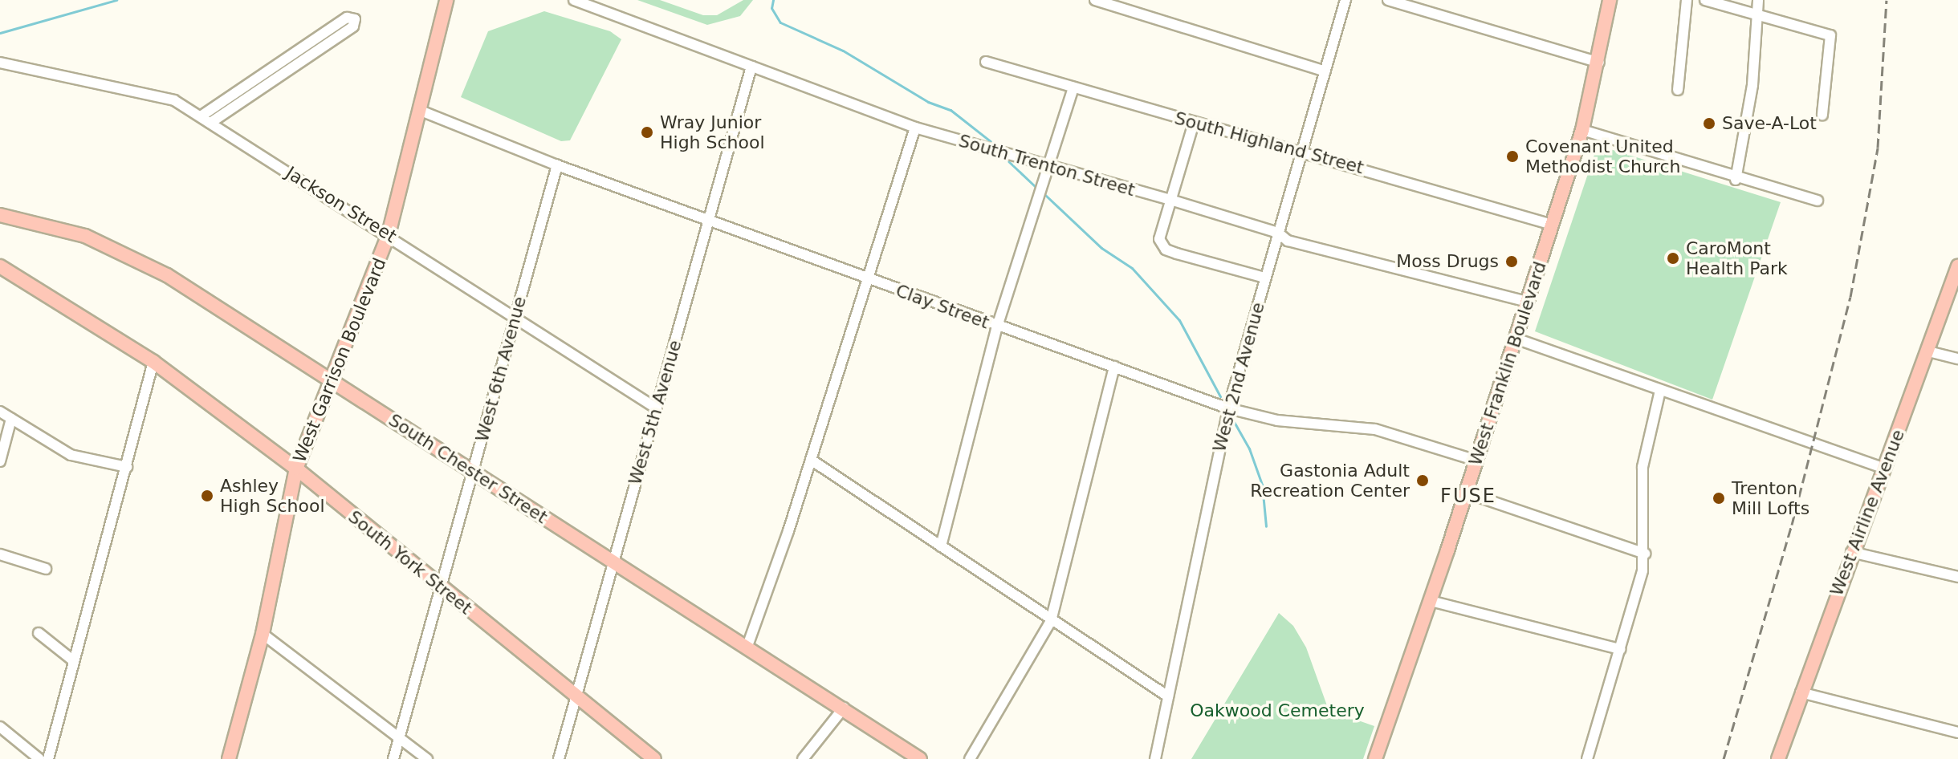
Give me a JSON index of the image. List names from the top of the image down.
{
  "streets": {
    "main road": [
      "West Garrison Boulevard",
      "West Franklin Boulevard",
      "South Chester Street",
      "West Airline Avenue",
      "South York Street"
    ],
    "street": [
      "South Highland Street",
      "South Trenton Street",
      "Jackson Street",
      "Clay Street",
      "West 6th Avenue",
      "West 2nd Avenue",
      "West 5th Avenue"
    ]
  },
  "crossings": [
    ["South Highland Street", "West Franklin Boulevard"],
    ["South Highland Street", "West 2nd Avenue"],
    ["South Trenton Street", "West Franklin Boulevard"],
    ["South Trenton Street", "West 2nd Avenue"],
    ["South Trenton Street", "West 5th Avenue"],
    ["Jackson Street", "West Garrison Boulevard"],
    ["Jackson Street", "West 6th Avenue"],
    ["Jackson Street", "West 5th Avenue"],
    ["Clay Street", "West Garrison Boulevard"],
    ["Clay Street", "West Franklin Boulevard"],
    ["Clay Street", "West 6th Avenue"],
    ["Clay Street", "West 2nd Avenue"],
    ["Clay Street", "West 5th Avenue"],
    ["West Garrison Boulevard", "South Chester Street"],
    ["West Garrison Boulevard", "South York Street"],
    ["West 6th Avenue", "South Chester Street"],
    ["West 6th Avenue", "South York Street"],
    ["West 5th Avenue", "South Chester Street"],
    ["West 5th Avenue", "South York Street"]
  ],
  "districts": ["FUSE"],
  "parks": ["Oakwood Cemetery"],
  "places": [
    "Save-A-Lot",
    "Wray Junior High School",
    "Covenant United Methodist Church",
    "CaroMont Health Park",
    "Moss Drugs",
    "Gastonia Adult Recreation Center",
    "Ashley High School",
    "Trenton Mill Lofts"
  ]
}
